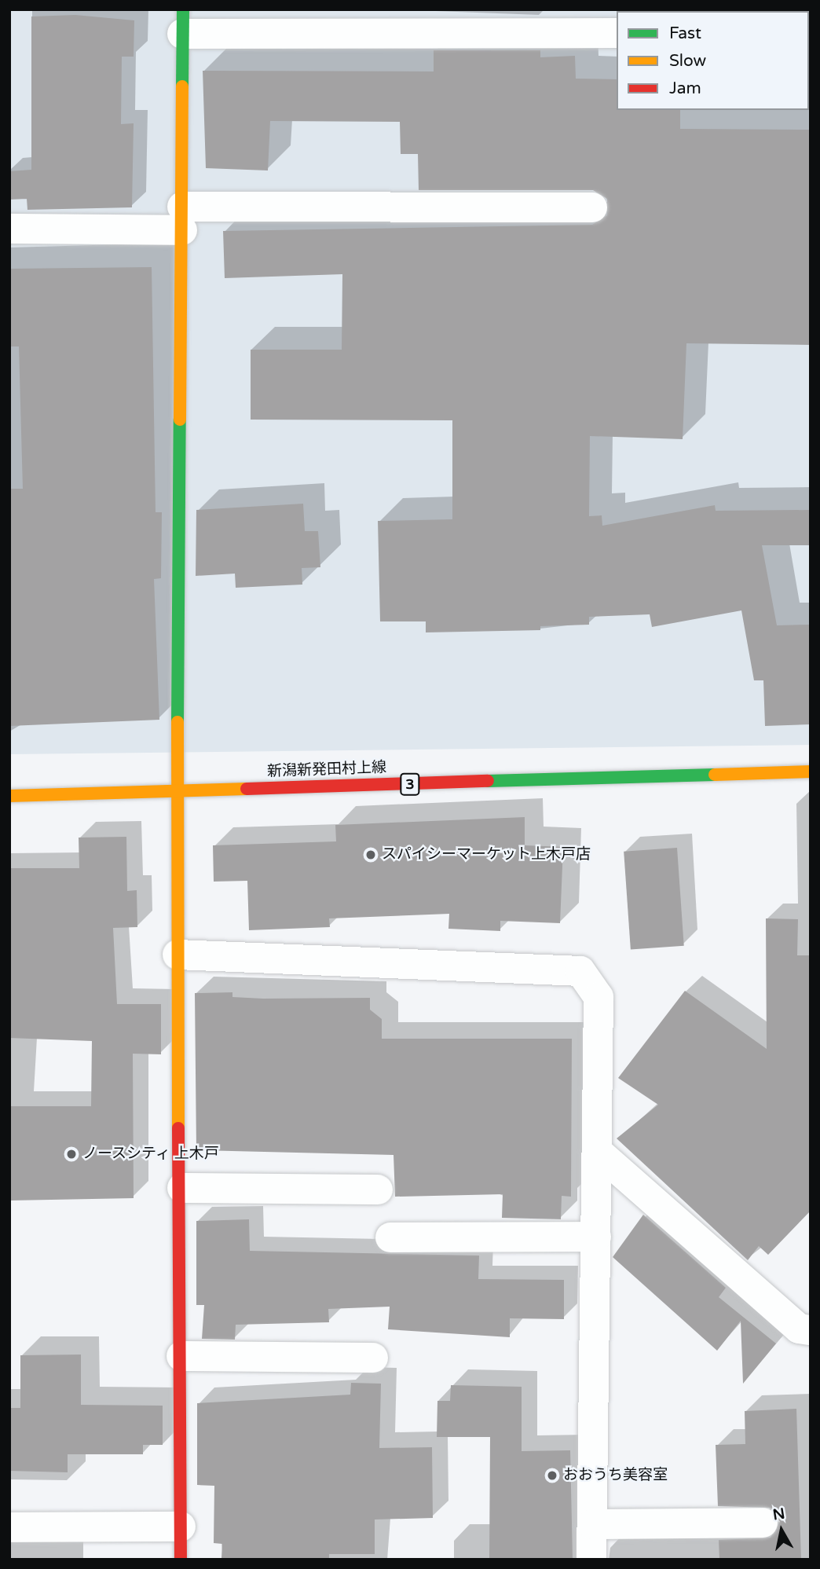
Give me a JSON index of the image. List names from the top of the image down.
{
  "streets": {
    "street": ["新潟新発田村上線", "3"]
  },
  "places": ["スパイシーマーケット上木戸店", "ノースシティ 上木戸", "おおうち美容室"],
  "legend": ["Fast", "Slow", "Jam"],
  "north": "top"
}
